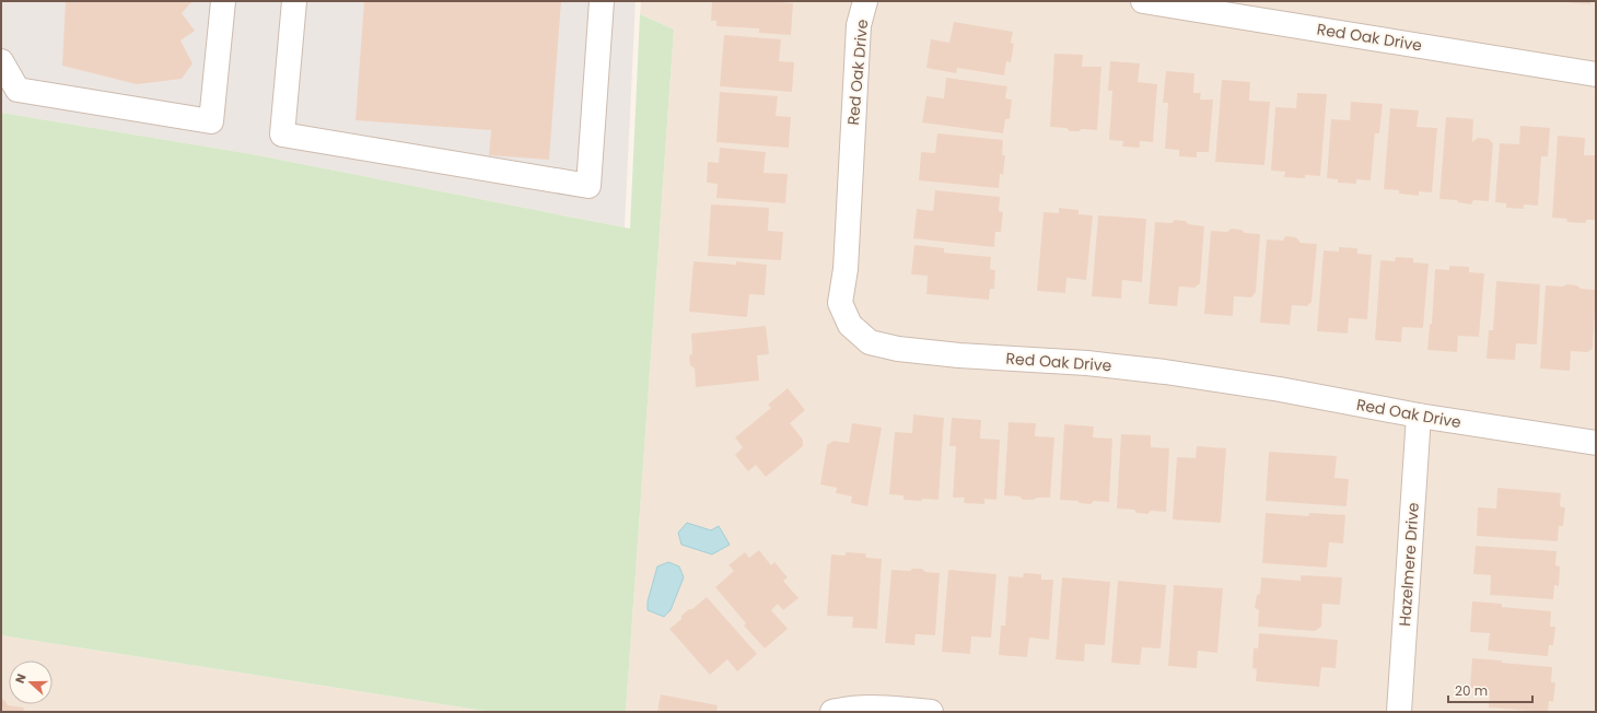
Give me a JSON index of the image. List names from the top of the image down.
{
  "streets": {
    "street": ["Red Oak Drive", "Hazelmere Drive"]
  },
  "crossings": [
    ["Red Oak Drive", "Hazelmere Drive"]
  ],
  "scale_bar": "20 m",
  "north": "left"
}
